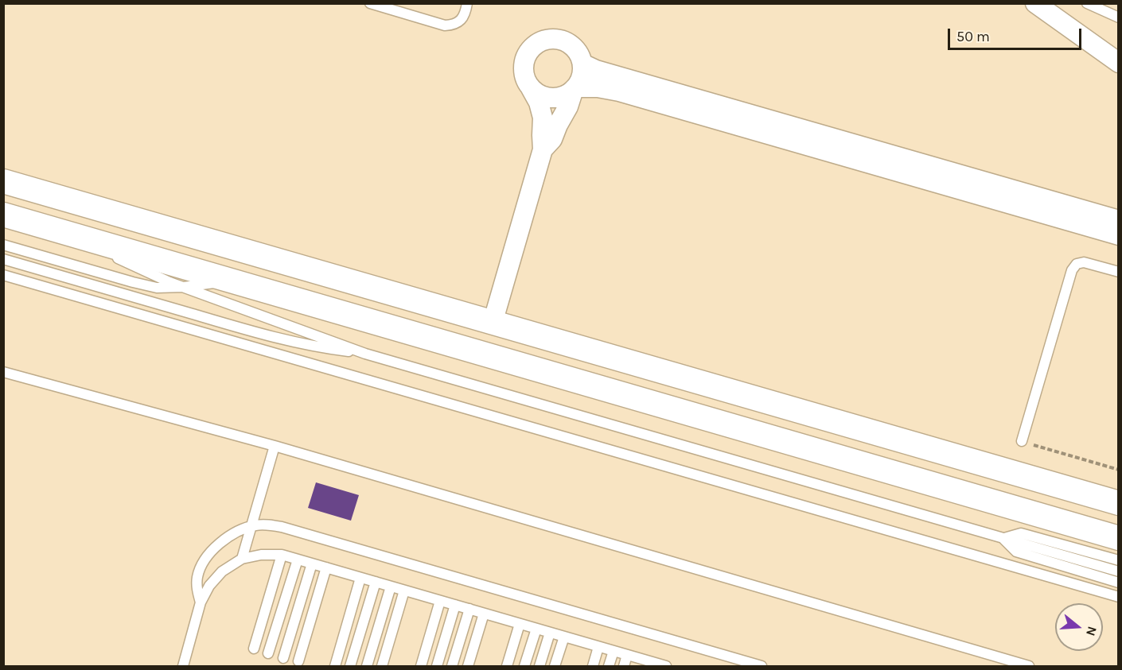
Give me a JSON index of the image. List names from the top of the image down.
{
  "scale_bar": "50 m",
  "north": "right"
}
